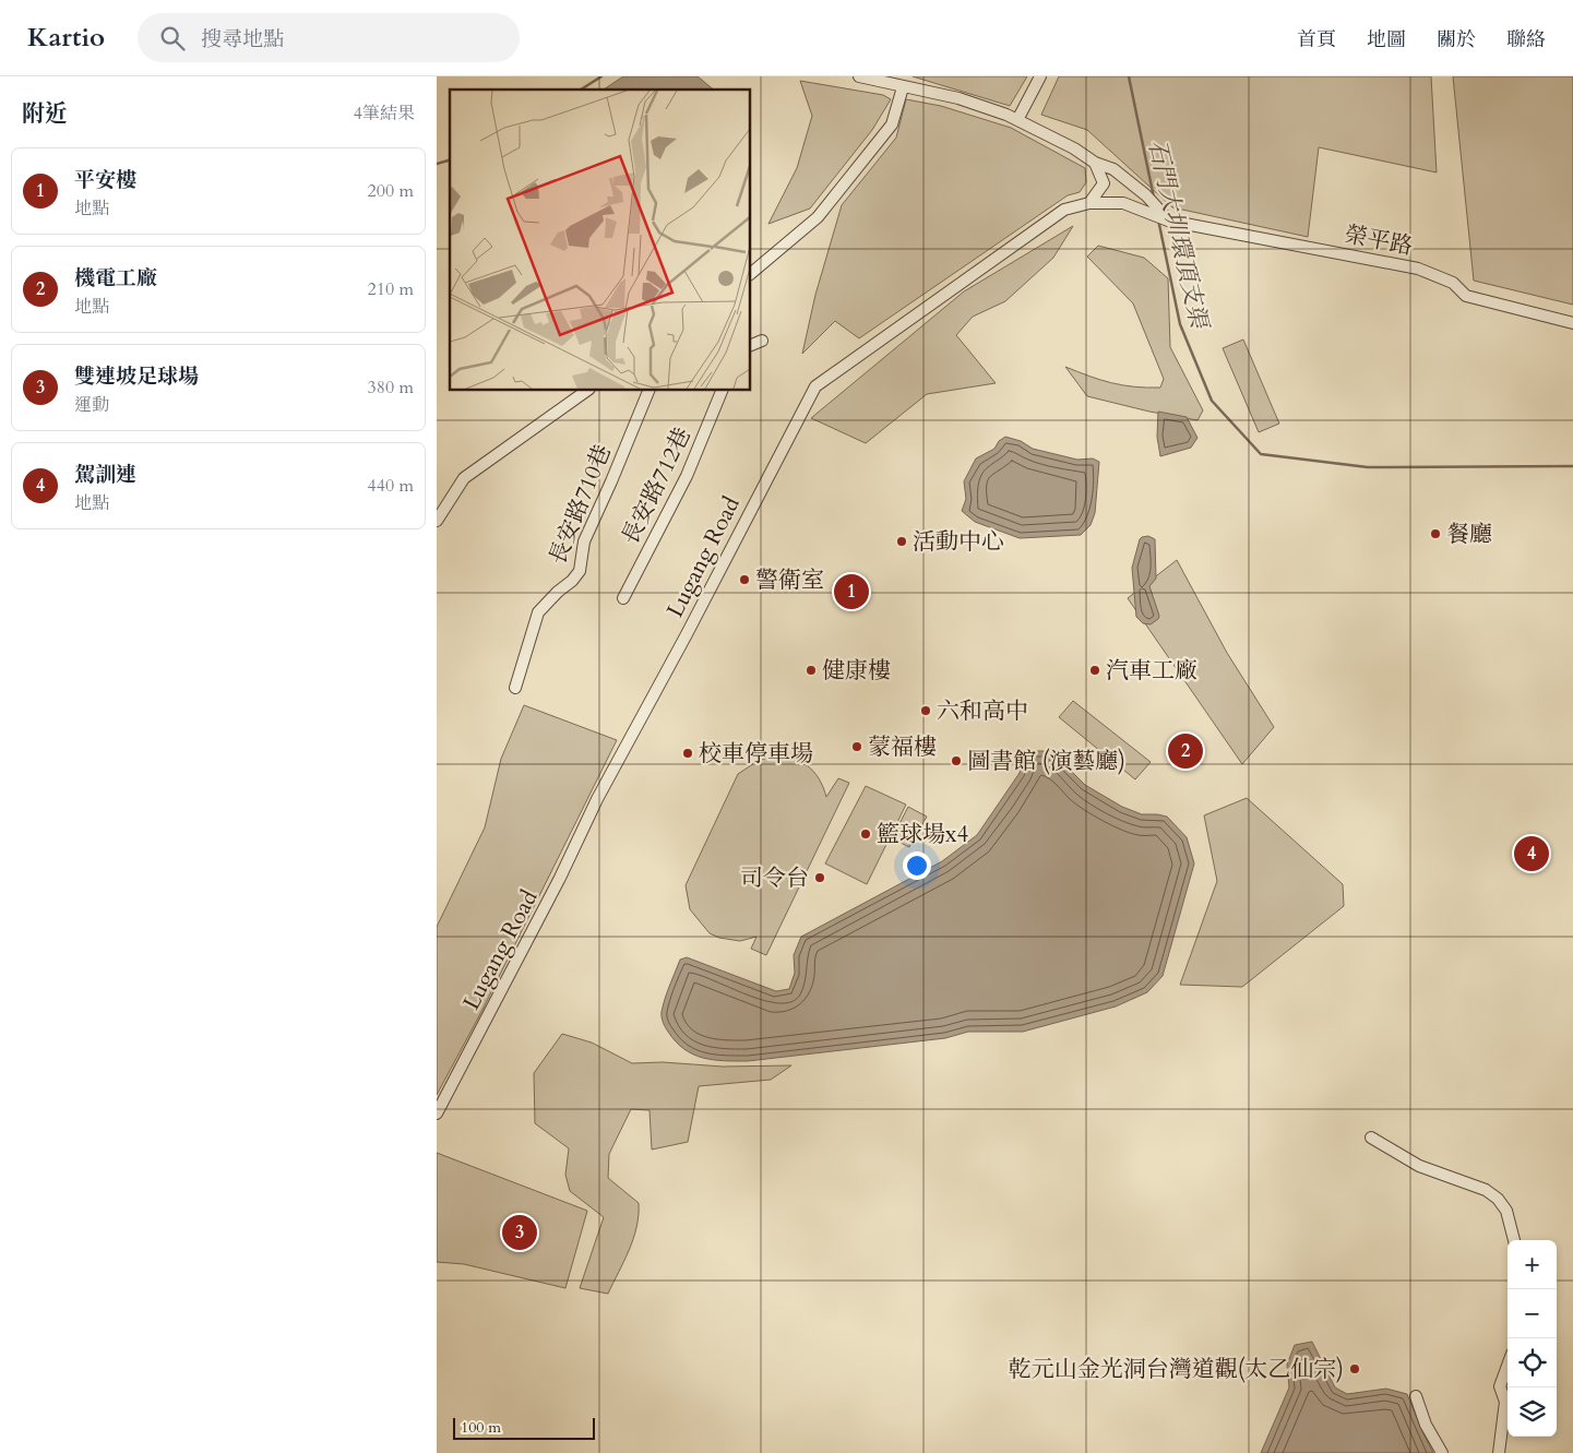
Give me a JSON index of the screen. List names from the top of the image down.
{
  "streets": {
    "street": [
      "榮平路",
      "長安路712巷",
      "長安路710巷",
      "Lugang Road"
    ]
  },
  "crossings": [
    ["榮平路", "Lugang Road"]
  ],
  "water": ["石門大圳環頂支渠"],
  "places": [
    "餐廳",
    "活動中心",
    "警衛室",
    "健康樓",
    "汽車工廠",
    "六和高中",
    "蒙福樓",
    "校車停車場",
    "圖書館 (演藝廳)",
    "籃球場x4",
    "司令台",
    "乾元山金光洞台灣道觀(太乙仙宗)"
  ],
  "scale_bar": "100 m",
  "page": {
    "header": "Kartio",
    "search": "搜尋地點",
    "nav": [
      "首頁",
      "地圖",
      "關於",
      "聯絡"
    ],
    "heading": ["附近", "4筆結果"],
    "list": [
      {
        "mark": "1",
        "name": "平安樓",
        "note": "地點",
        "value": "200 m"
      },
      {
        "mark": "2",
        "name": "機電工廠",
        "note": "地點",
        "value": "210 m"
      },
      {
        "mark": "3",
        "name": "雙連坡足球場",
        "note": "運動",
        "value": "380 m"
      },
      {
        "mark": "4",
        "name": "駕訓連",
        "note": "地點",
        "value": "440 m"
      }
    ],
    "pins": [
      "1",
      "2",
      "4",
      "3"
    ],
    "map_buttons": ["+", "−"],
    "scale": "100 m"
  }
}
